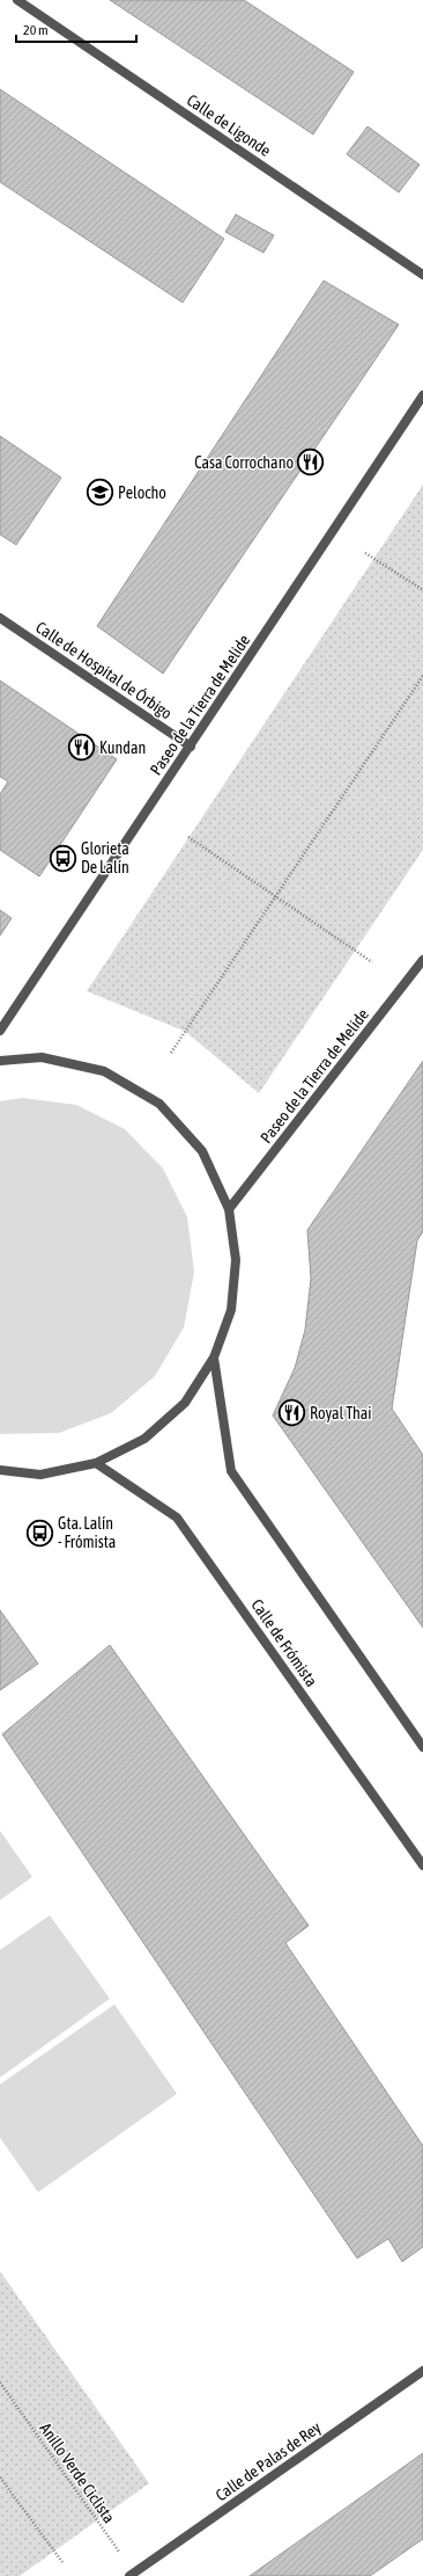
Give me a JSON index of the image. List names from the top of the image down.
{
  "streets": {
    "street": [
      "Calle de Ligonde",
      "Calle de Hospital de Órbigo",
      "Paseo de la Tierra de Melide",
      "Calle de Frómista",
      "Calle de Palas de Rey"
    ],
    "path": ["Anillo Verde Ciclista"]
  },
  "crossings": [
    ["Calle de Hospital de Órbigo", "Paseo de la Tierra de Melide"],
    ["Calle de Palas de Rey", "Anillo Verde Ciclista"]
  ],
  "places": {
    "restaurant": ["Casa Corrochano", "Kundan", "Royal Thai"],
    "school or university": ["Pelocho"],
    "bus stop": ["Glorieta De Lalín", "Gta. Lalín - Frómista"]
  },
  "scale_bar": "20 m"
}
